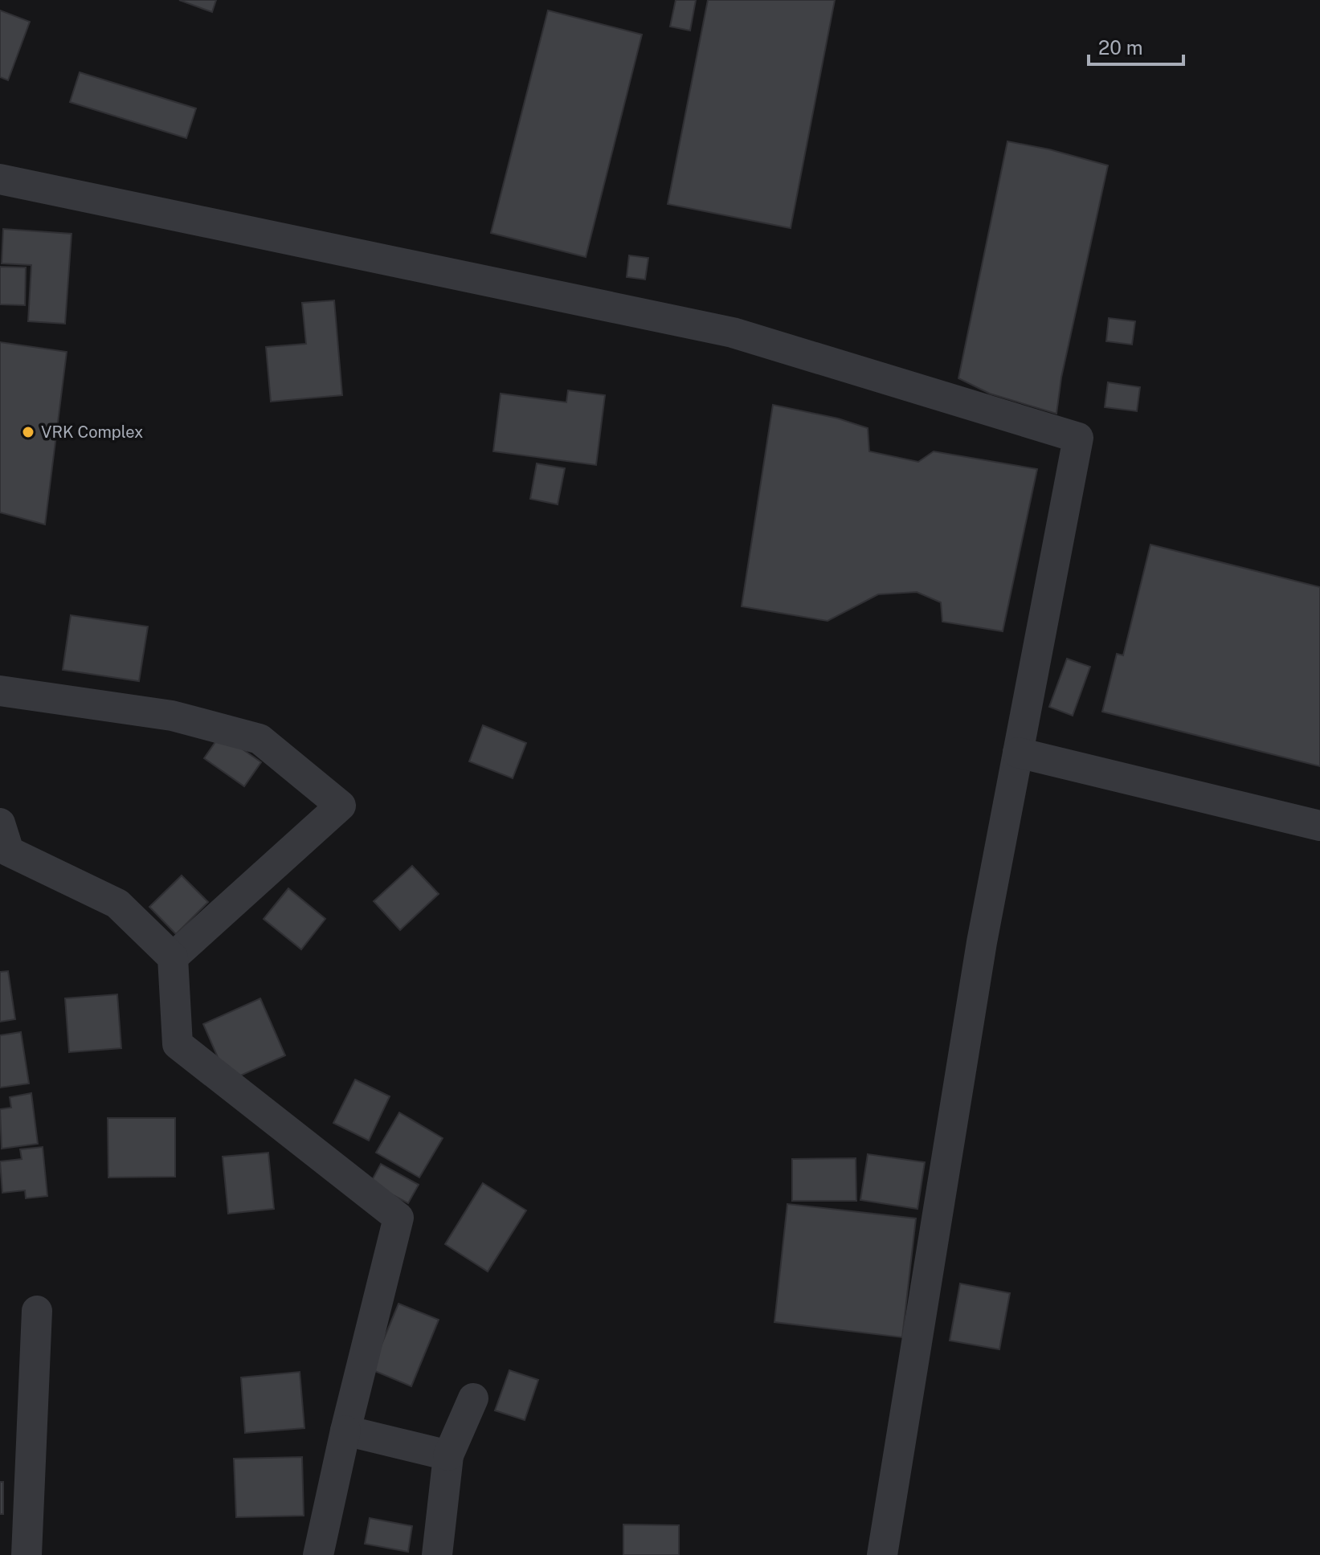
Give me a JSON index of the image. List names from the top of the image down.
{
  "places": ["VRK Complex"],
  "scale_bar": "20 m"
}
